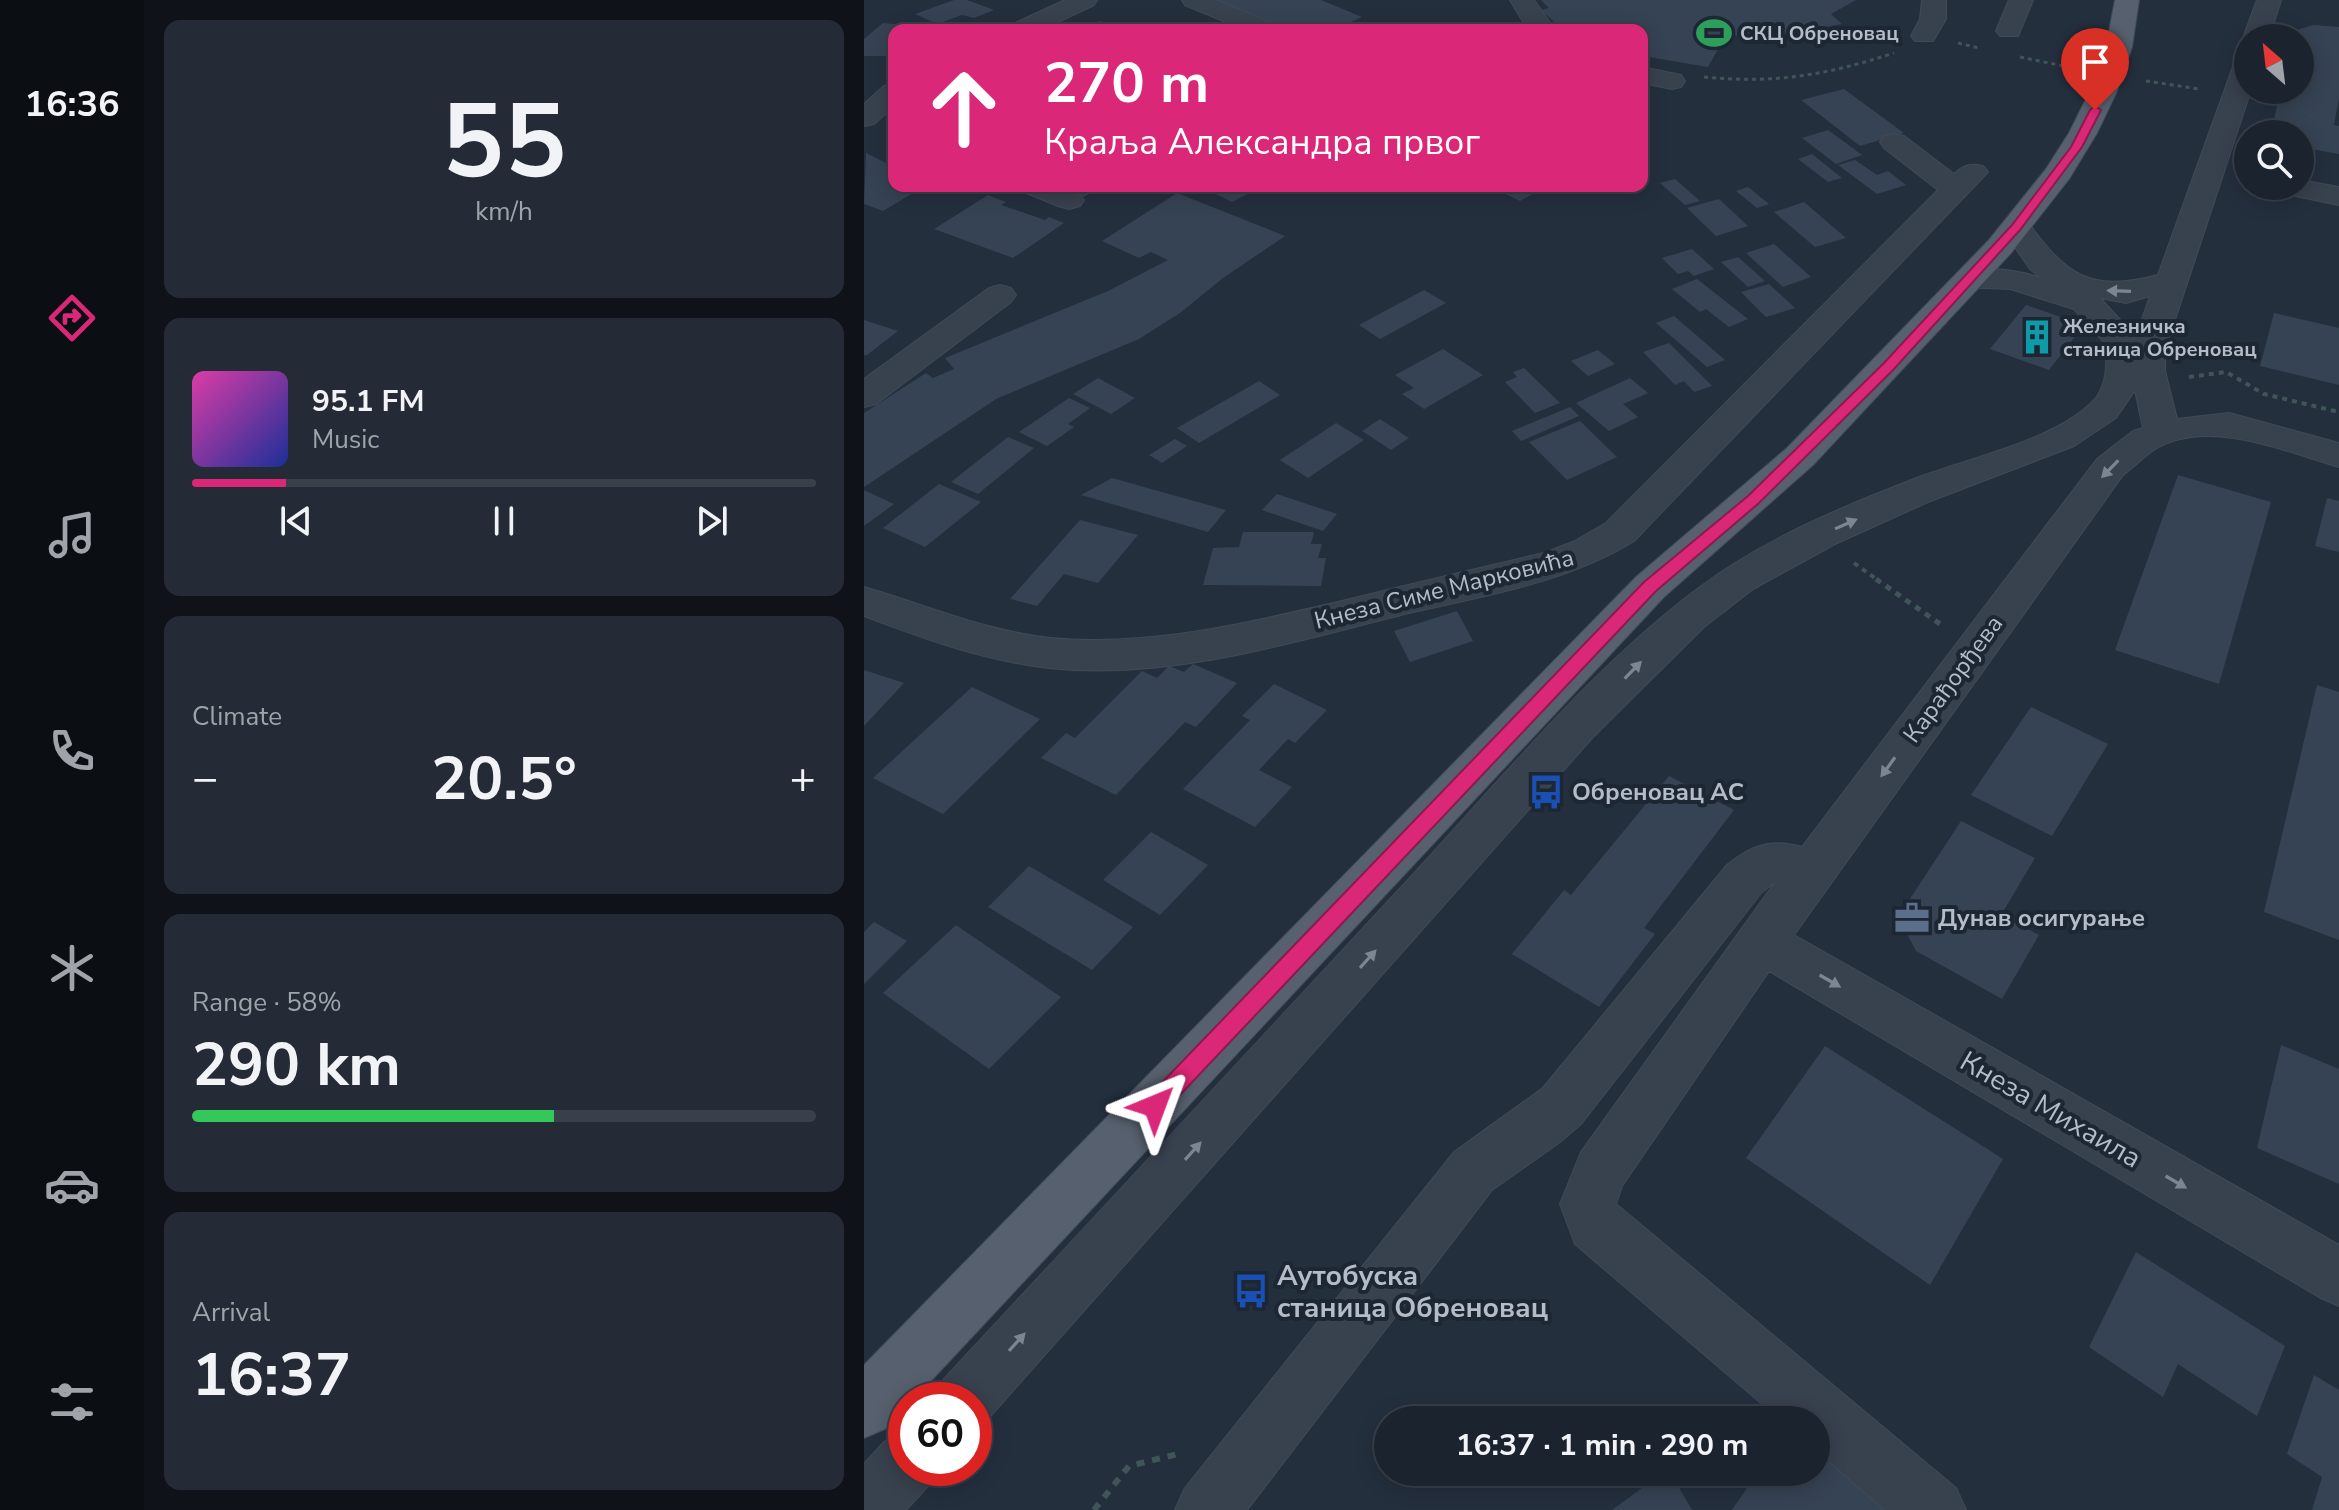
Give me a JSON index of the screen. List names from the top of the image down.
{
  "streets": {
    "street": ["Кнеза Симе Марковића", "Карађорђева", "Кнеза Михаила"]
  },
  "crossings": [
    ["Карађорђева", "Кнеза Михаила"]
  ],
  "one_way": ["Кнеза Михаила"],
  "places": {
    "sports": ["СКЦ Обреновац"],
    "building": ["Железничка станица Обреновац"],
    "bus stop": ["Обреновац АС", "Аутобуска станица Обреновац"],
    "office": ["Дунав осигурање"]
  },
  "north": "top left",
  "page": {
    "tabs": "16:36",
    "tile": [
      ["55", "km/h"],
      "Climate",
      ["Range · 58%", "290 km"],
      ["Arrival", "16:37"]
    ],
    "turn": ["270 m", "Краља Александра првог"],
    "song": ["95.1 FM", "Music"],
    "heat": ["−", "20.5°", "+"],
    "limit": "60",
    "trip": "16:37 · 1 min · 290 m"
  }
}
